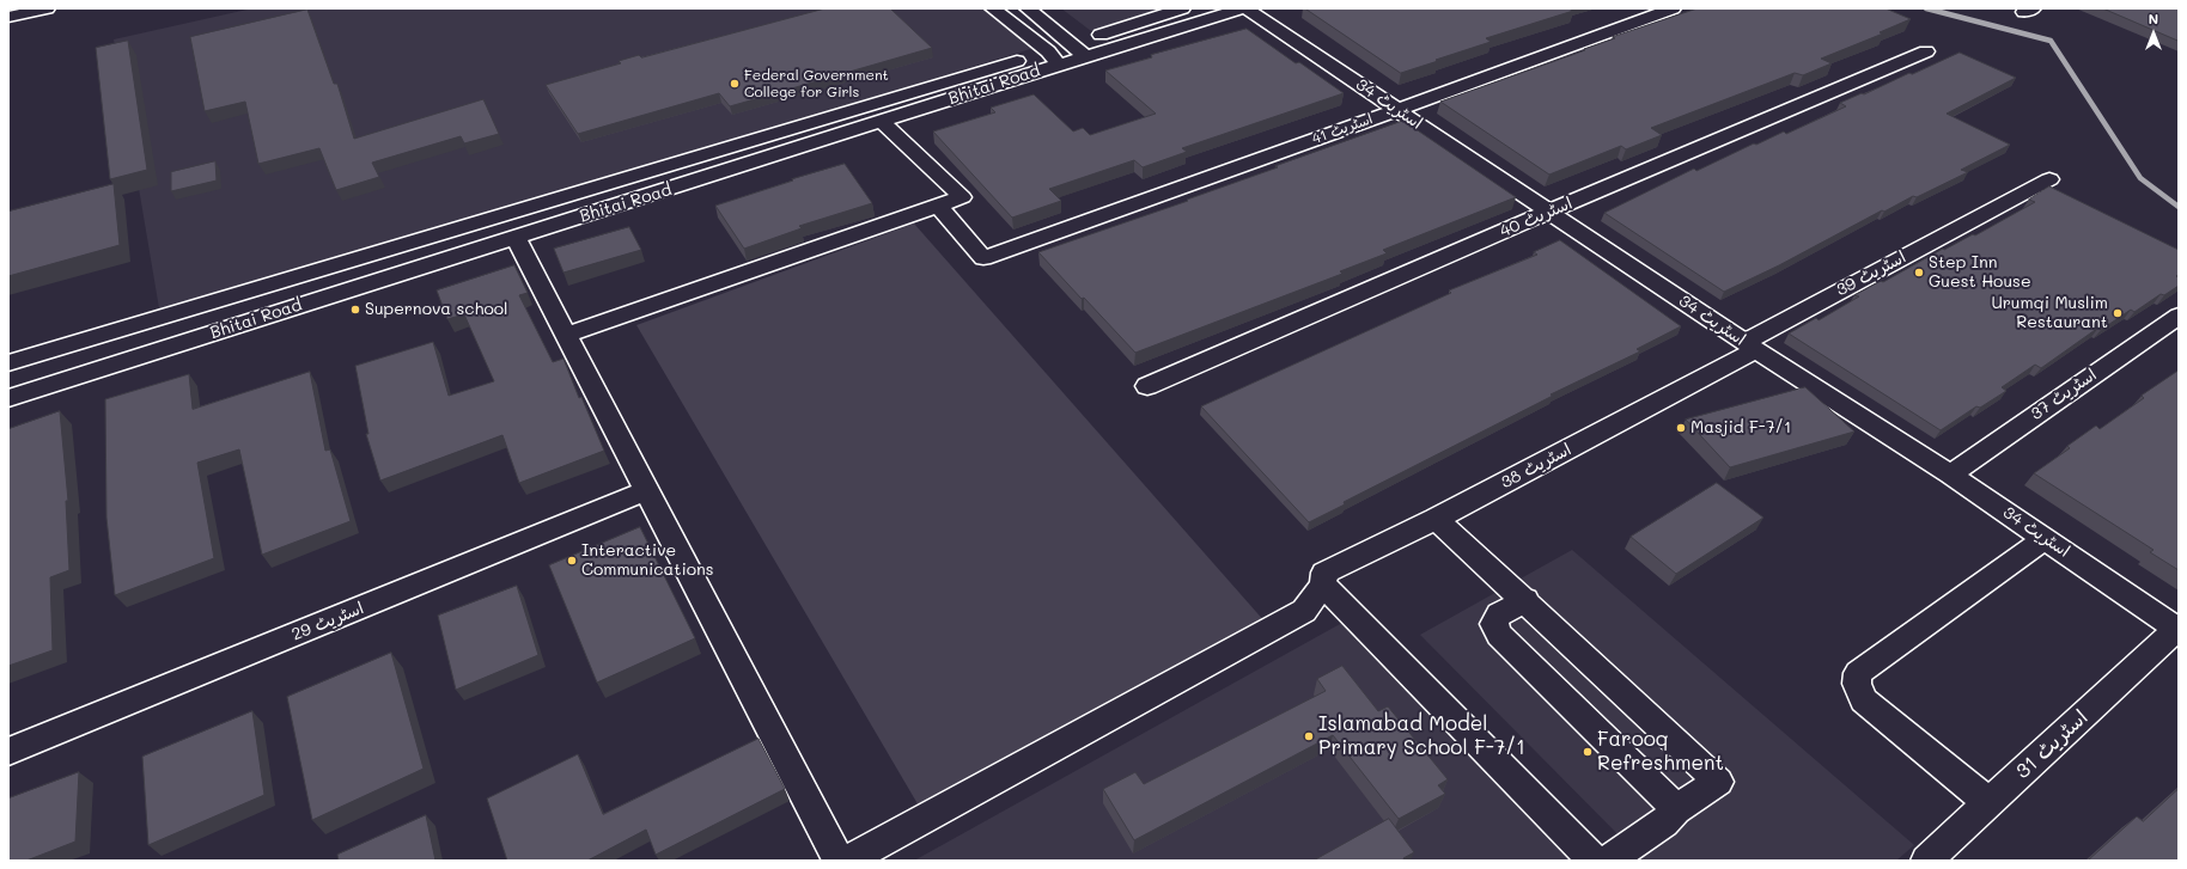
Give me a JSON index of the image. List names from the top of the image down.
{
  "streets": {
    "street": [
      "Bhitai Road",
      "اسٹریٹ 34",
      "اسٹریٹ 41",
      "اسٹریٹ 40",
      "اسٹریٹ 39",
      "اسٹریٹ 37",
      "اسٹریٹ 38",
      "اسٹریٹ 29",
      "اسٹریٹ 31"
    ]
  },
  "crossings": [
    ["Bhitai Road", "اسٹریٹ 34"],
    ["اسٹریٹ 34", "اسٹریٹ 41"],
    ["اسٹریٹ 34", "اسٹریٹ 40"],
    ["اسٹریٹ 34", "اسٹریٹ 39"],
    ["اسٹریٹ 34", "اسٹریٹ 37"],
    ["اسٹریٹ 34", "اسٹریٹ 38"],
    ["اسٹریٹ 34", "اسٹریٹ 31"],
    ["اسٹریٹ 39", "اسٹریٹ 38"]
  ],
  "places": [
    "Federal Government College for Girls",
    "Step Inn Guest House",
    "Supernova school",
    "Urumqi Muslim Restaurant",
    "Masjid F-7/1",
    "Interactive Communications",
    "Islamabad Model Primary School F-7/1",
    "Farooq Refreshment"
  ],
  "north": "top"
}
